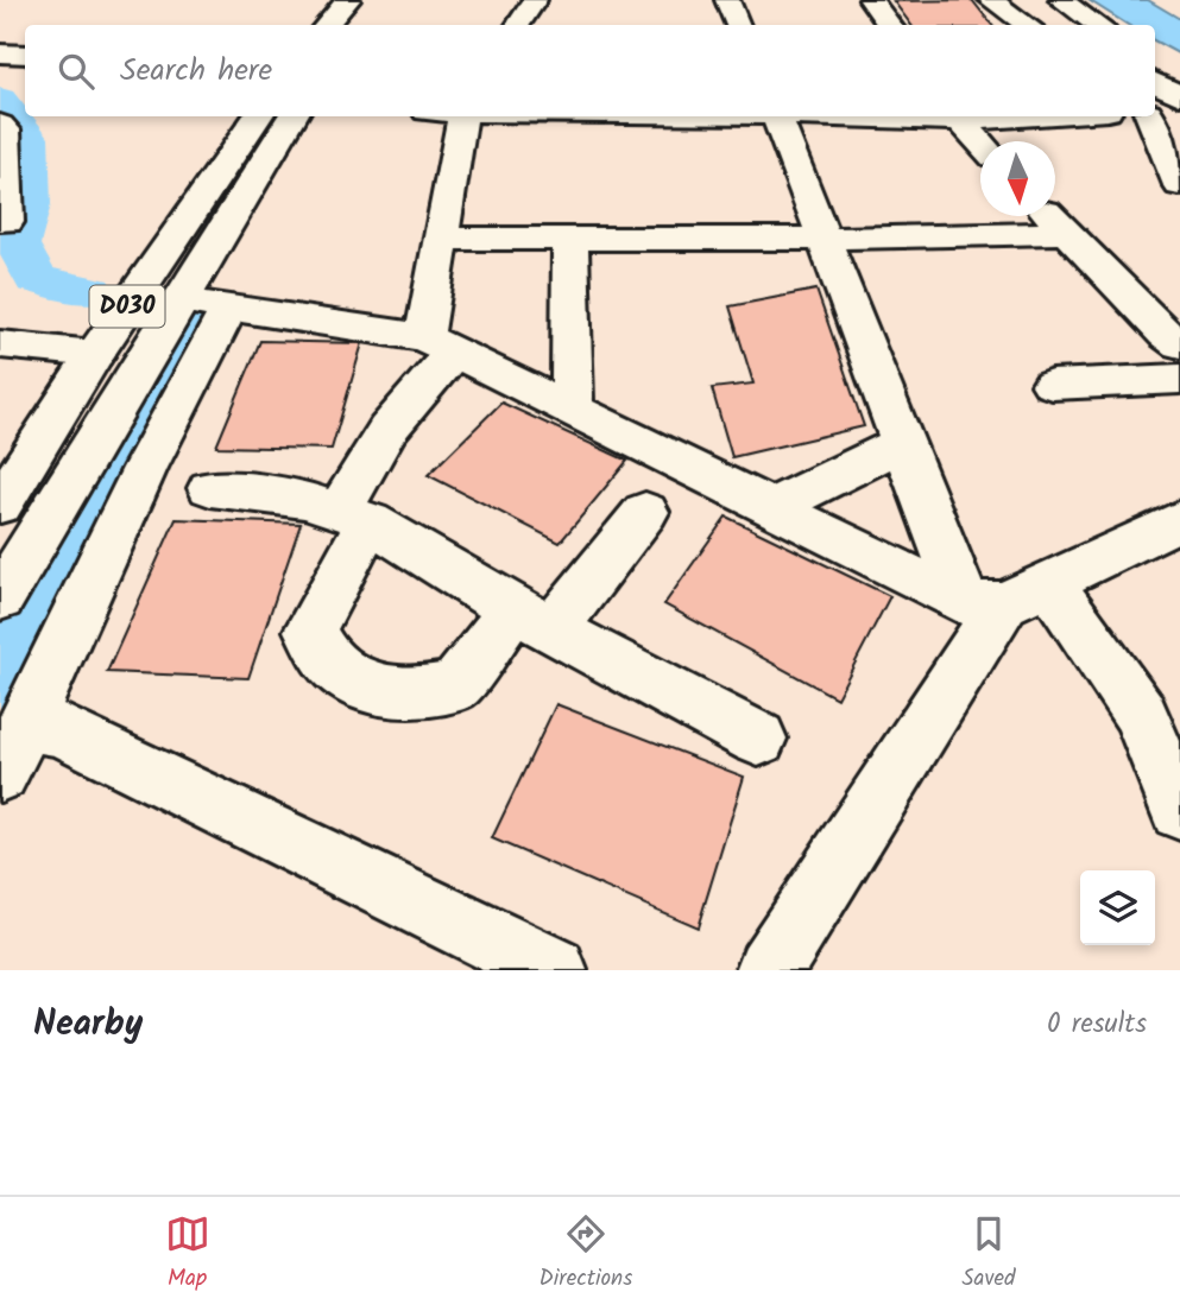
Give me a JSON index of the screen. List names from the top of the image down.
{
  "streets": {
    "street": ["D030"]
  },
  "north": "bottom",
  "page": {
    "search": "Search here",
    "heading": ["Nearby", "0 results"],
    "nav": ["Map", "Directions", "Saved"]
  }
}
